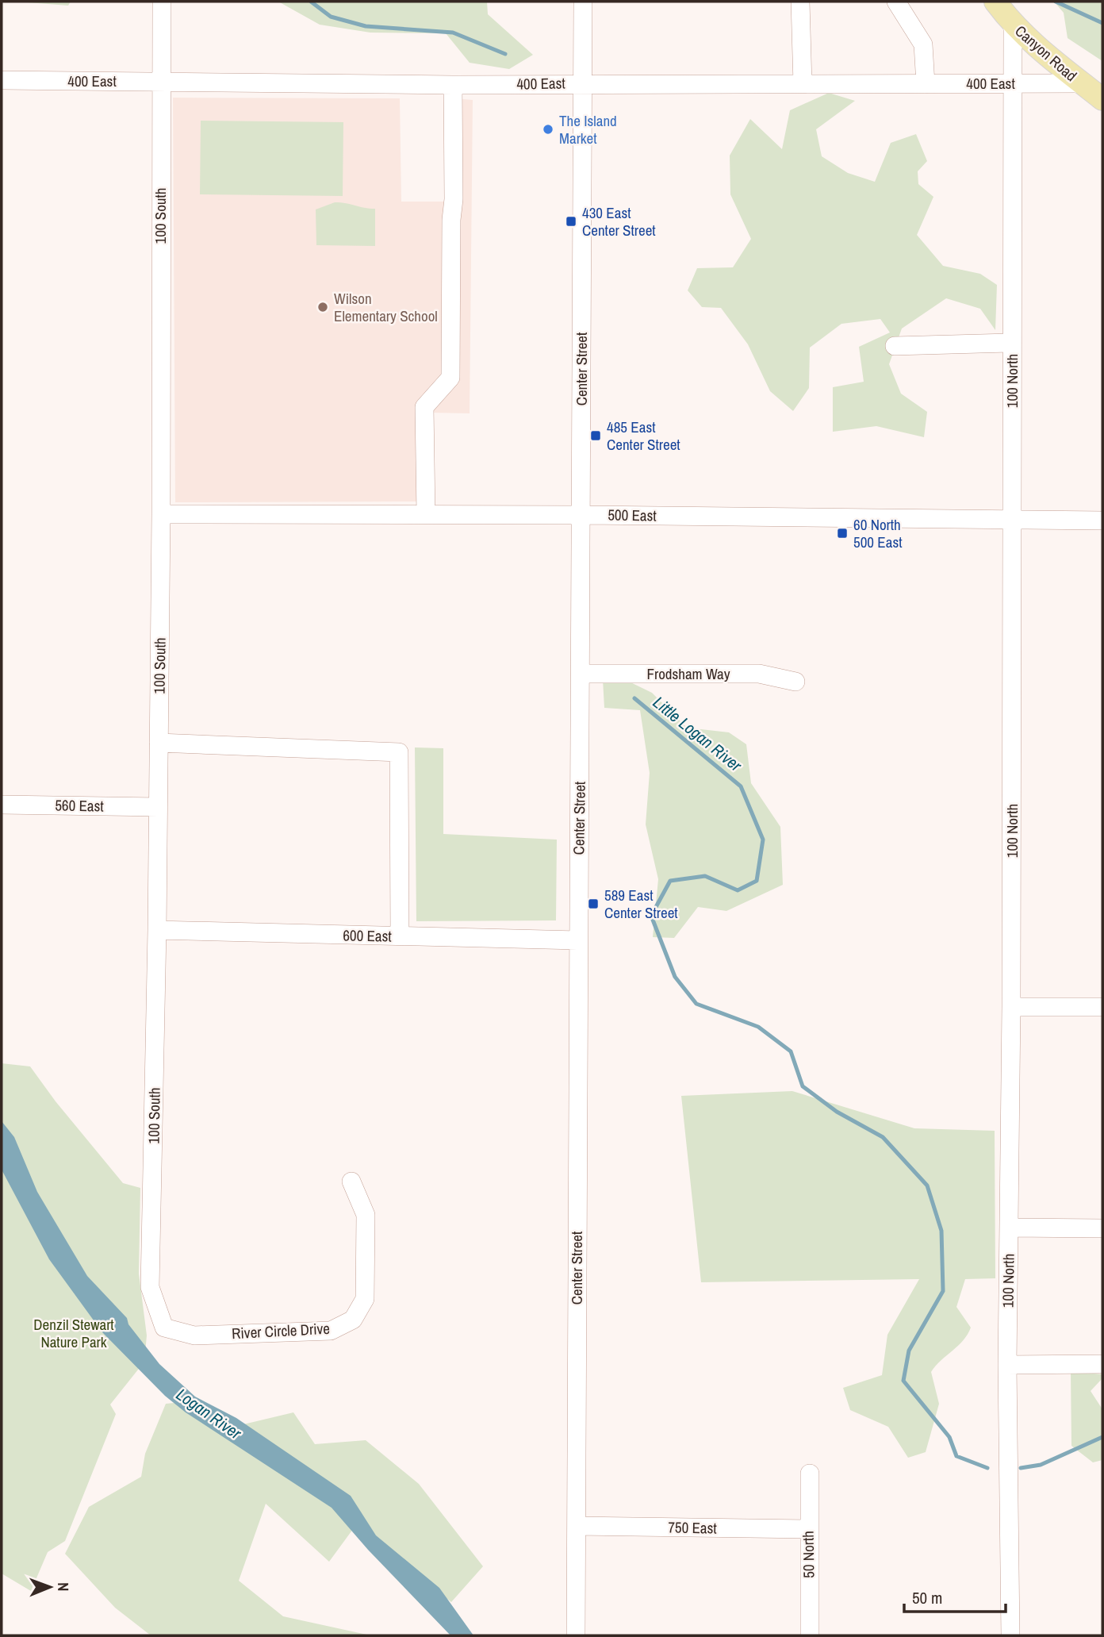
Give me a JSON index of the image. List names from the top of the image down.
{
  "streets": {
    "main road": ["Canyon Road"],
    "street": [
      "400 East",
      "100 South",
      "Center Street",
      "100 North",
      "500 East",
      "Frodsham Way",
      "560 East",
      "600 East",
      "River Circle Drive",
      "750 East",
      "50 North"
    ]
  },
  "crossings": [
    ["Canyon Road", "400 East"],
    ["Canyon Road", "100 North"],
    ["400 East", "100 South"],
    ["400 East", "Center Street"],
    ["400 East", "100 North"],
    ["100 South", "500 East"],
    ["100 South", "560 East"],
    ["100 South", "600 East"],
    ["100 South", "River Circle Drive"],
    ["Center Street", "500 East"],
    ["Center Street", "Frodsham Way"],
    ["Center Street", "600 East"],
    ["Center Street", "750 East"],
    ["100 North", "500 East"],
    ["750 East", "50 North"]
  ],
  "water": ["Little Logan River", "Logan River"],
  "parks": ["Denzil Stewart Nature Park"],
  "places": {
    "other": ["The Island Market", "Wilson Elementary School"],
    "transit": [
      "430 East Center Street",
      "485 East Center Street",
      "60 North 500 East",
      "589 East Center Street"
    ]
  },
  "scale_bar": "50 m",
  "north": "right"
}
